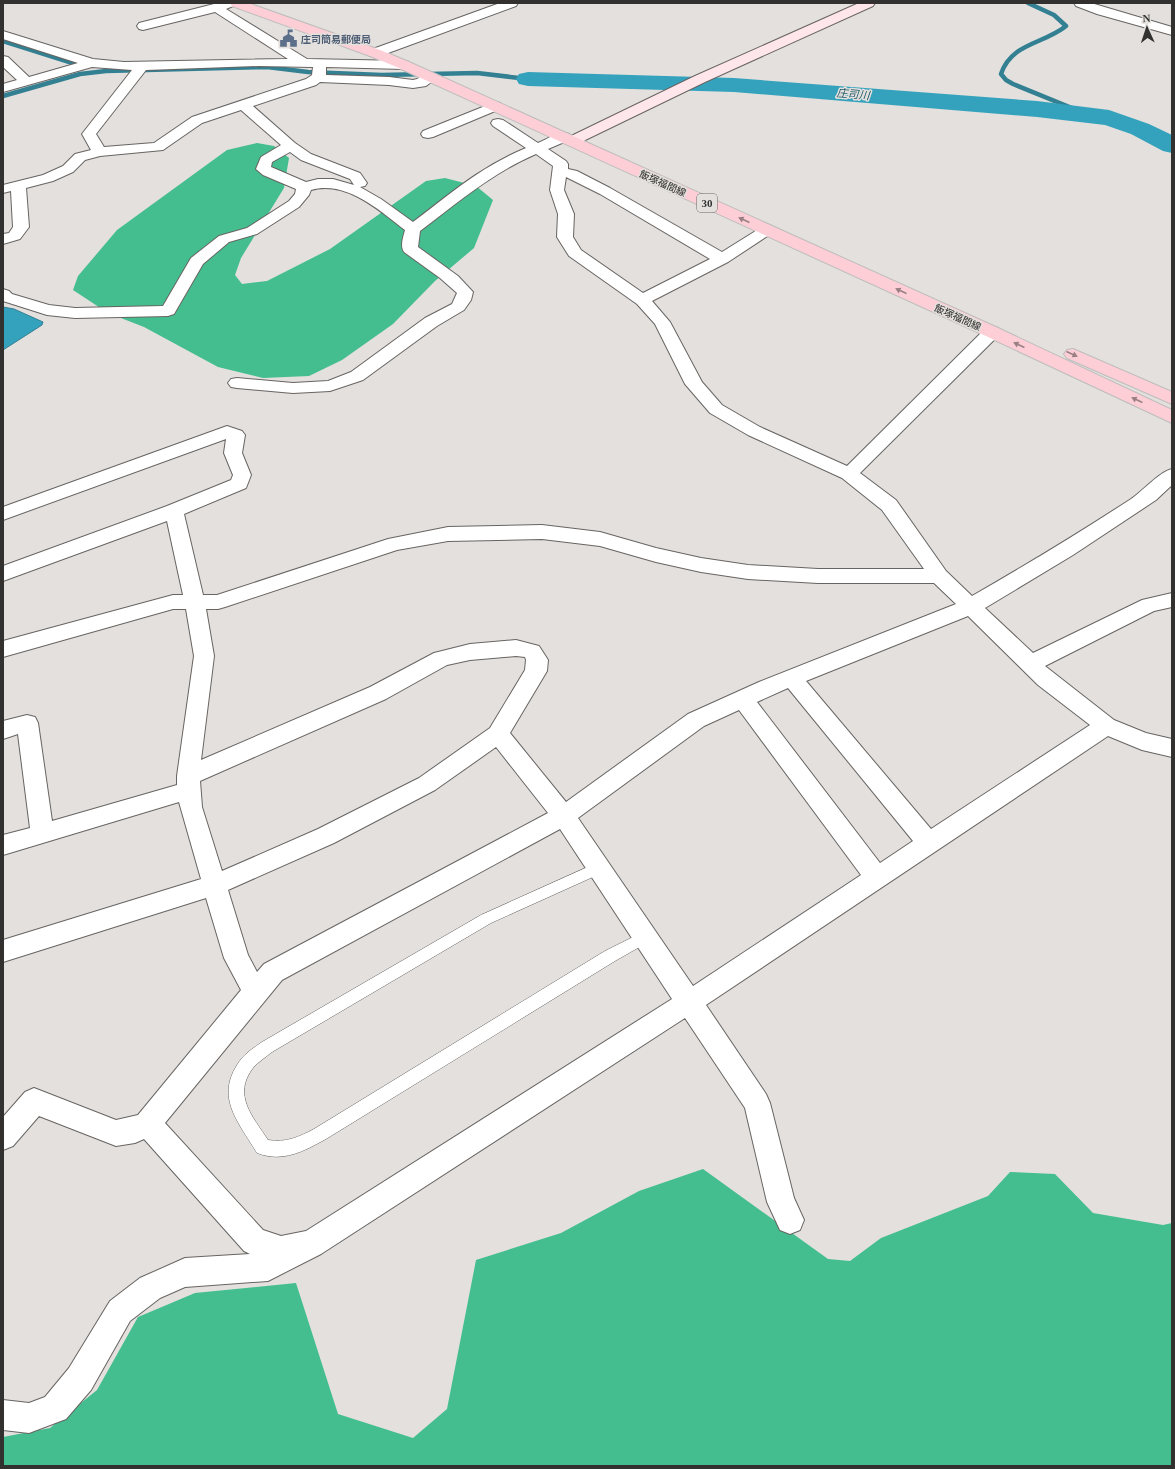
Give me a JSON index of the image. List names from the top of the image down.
{
  "streets": {
    "main road": ["飯塚福間線", "30"]
  },
  "water": ["庄司川"],
  "places": {
    "public building": ["庄司簡易郵便局"]
  },
  "north": "top"
}
